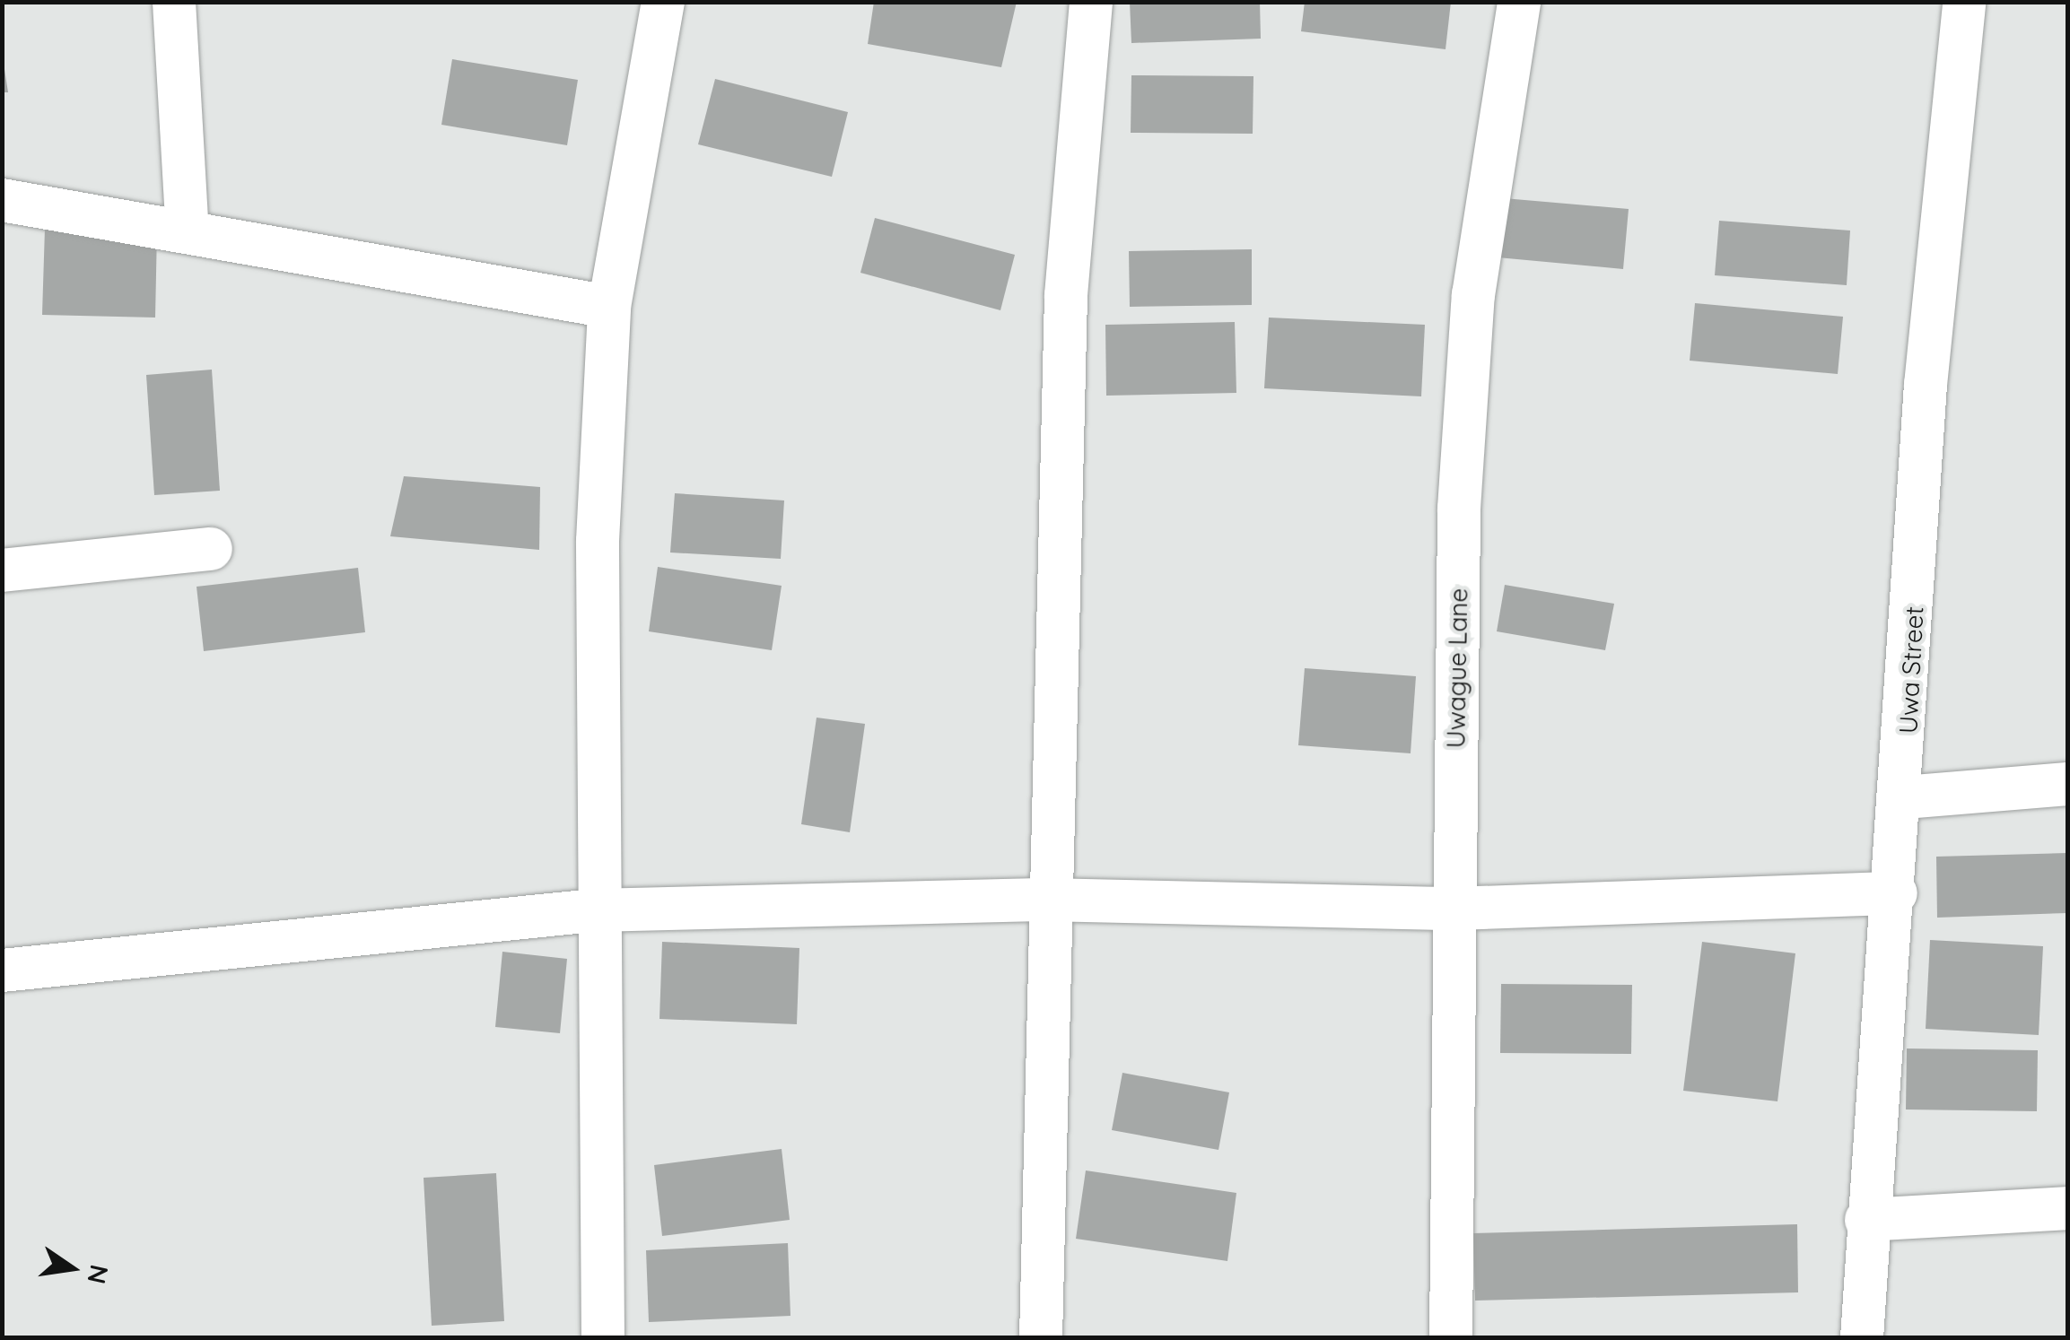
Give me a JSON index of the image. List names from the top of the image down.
{
  "streets": {
    "street": ["Uwague Lane", "Uwa Street"]
  },
  "north": "right"
}
